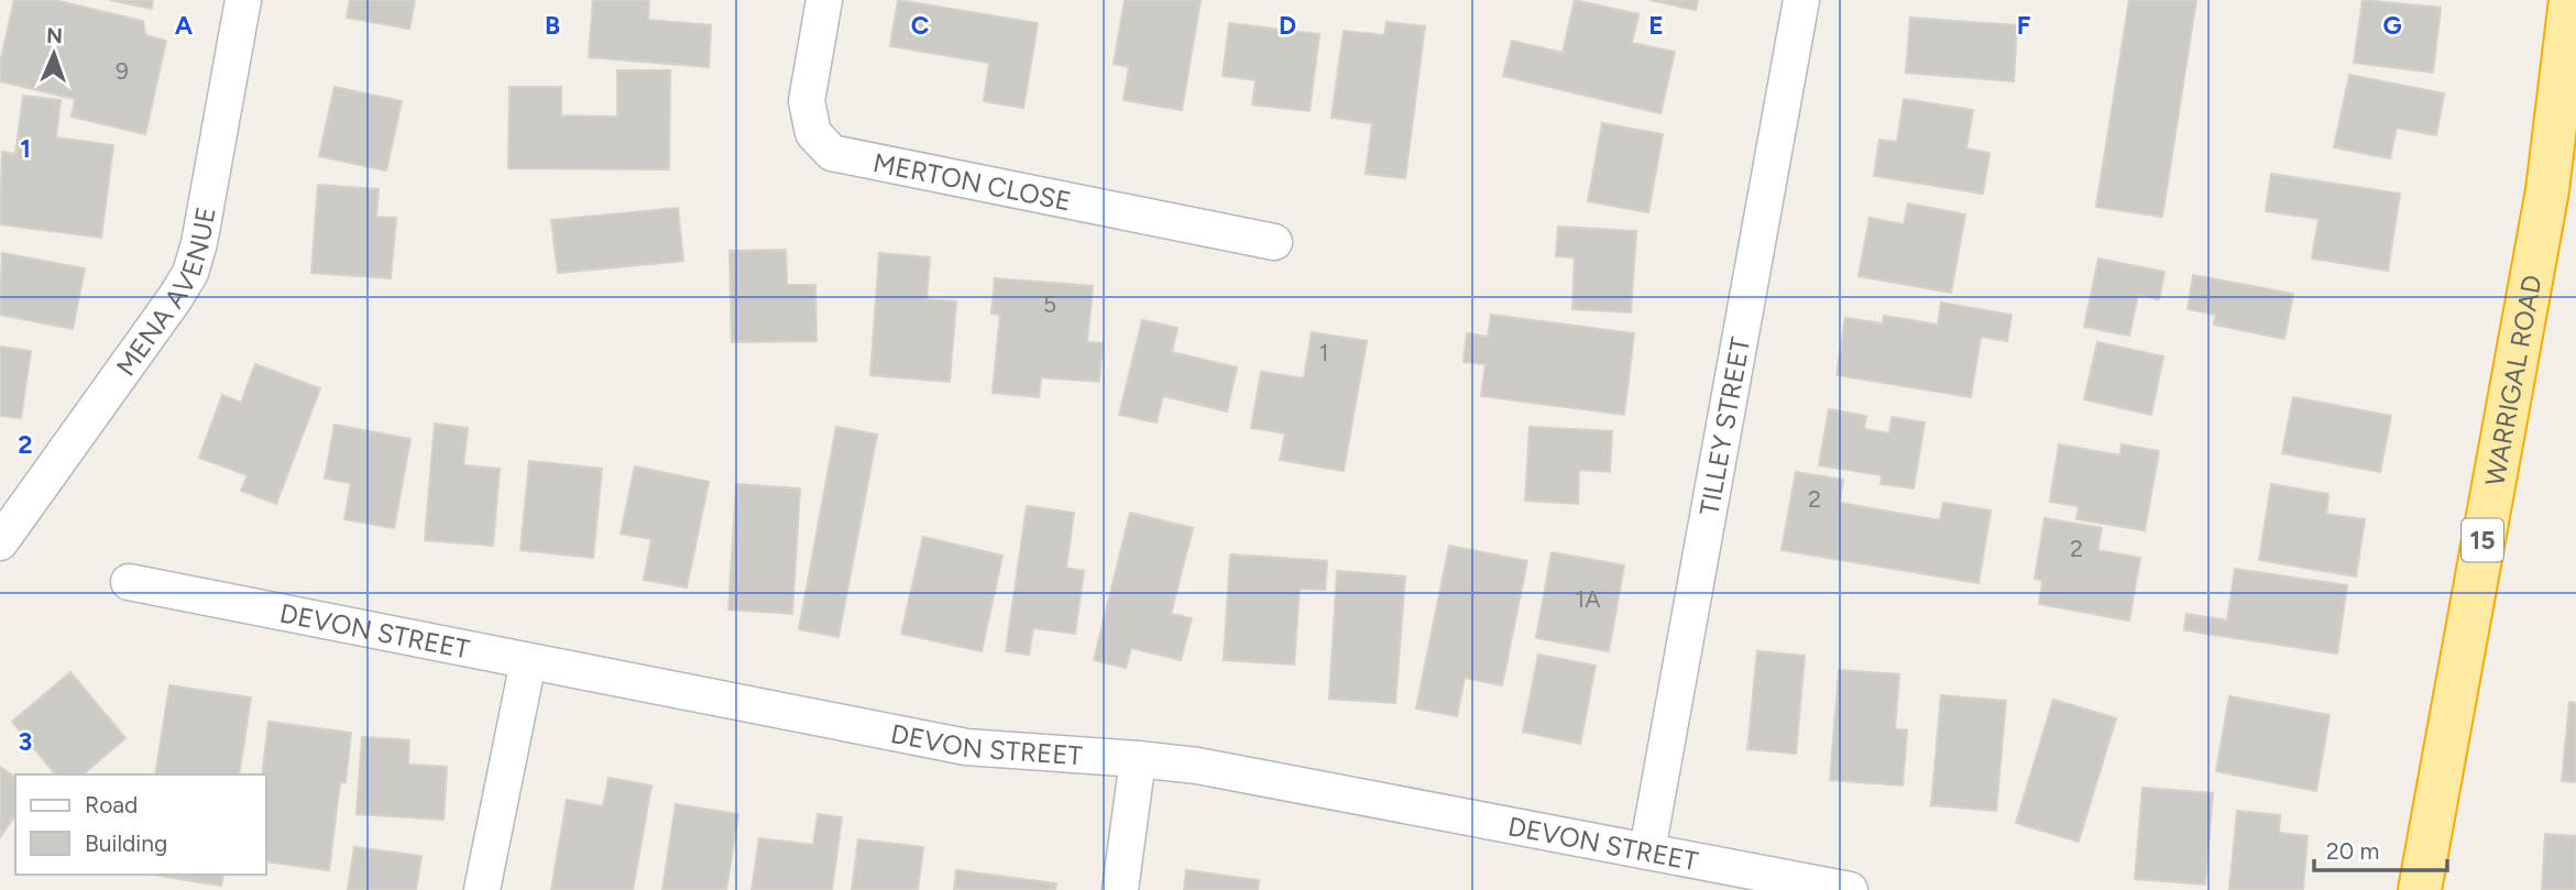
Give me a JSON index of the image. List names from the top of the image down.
{
  "streets": {
    "highway": ["WARRIGAL ROAD", "15"],
    "street": [
      "MERTON CLOSE",
      "MENA AVENUE",
      "TILLEY STREET",
      "DEVON STREET"
    ]
  },
  "crossings": [
    ["TILLEY STREET", "DEVON STREET"]
  ],
  "house_numbers": [
    "9",
    "5",
    "1",
    "2",
    "2",
    "1A"
  ],
  "legend": ["Road", "Building"],
  "scale_bar": "20 m",
  "north": "top",
  "grid": {
    "columns": [
      "A",
      "B",
      "C",
      "D",
      "E",
      "F",
      "G"
    ],
    "rows": ["1", "2", "3"]
  }
}
